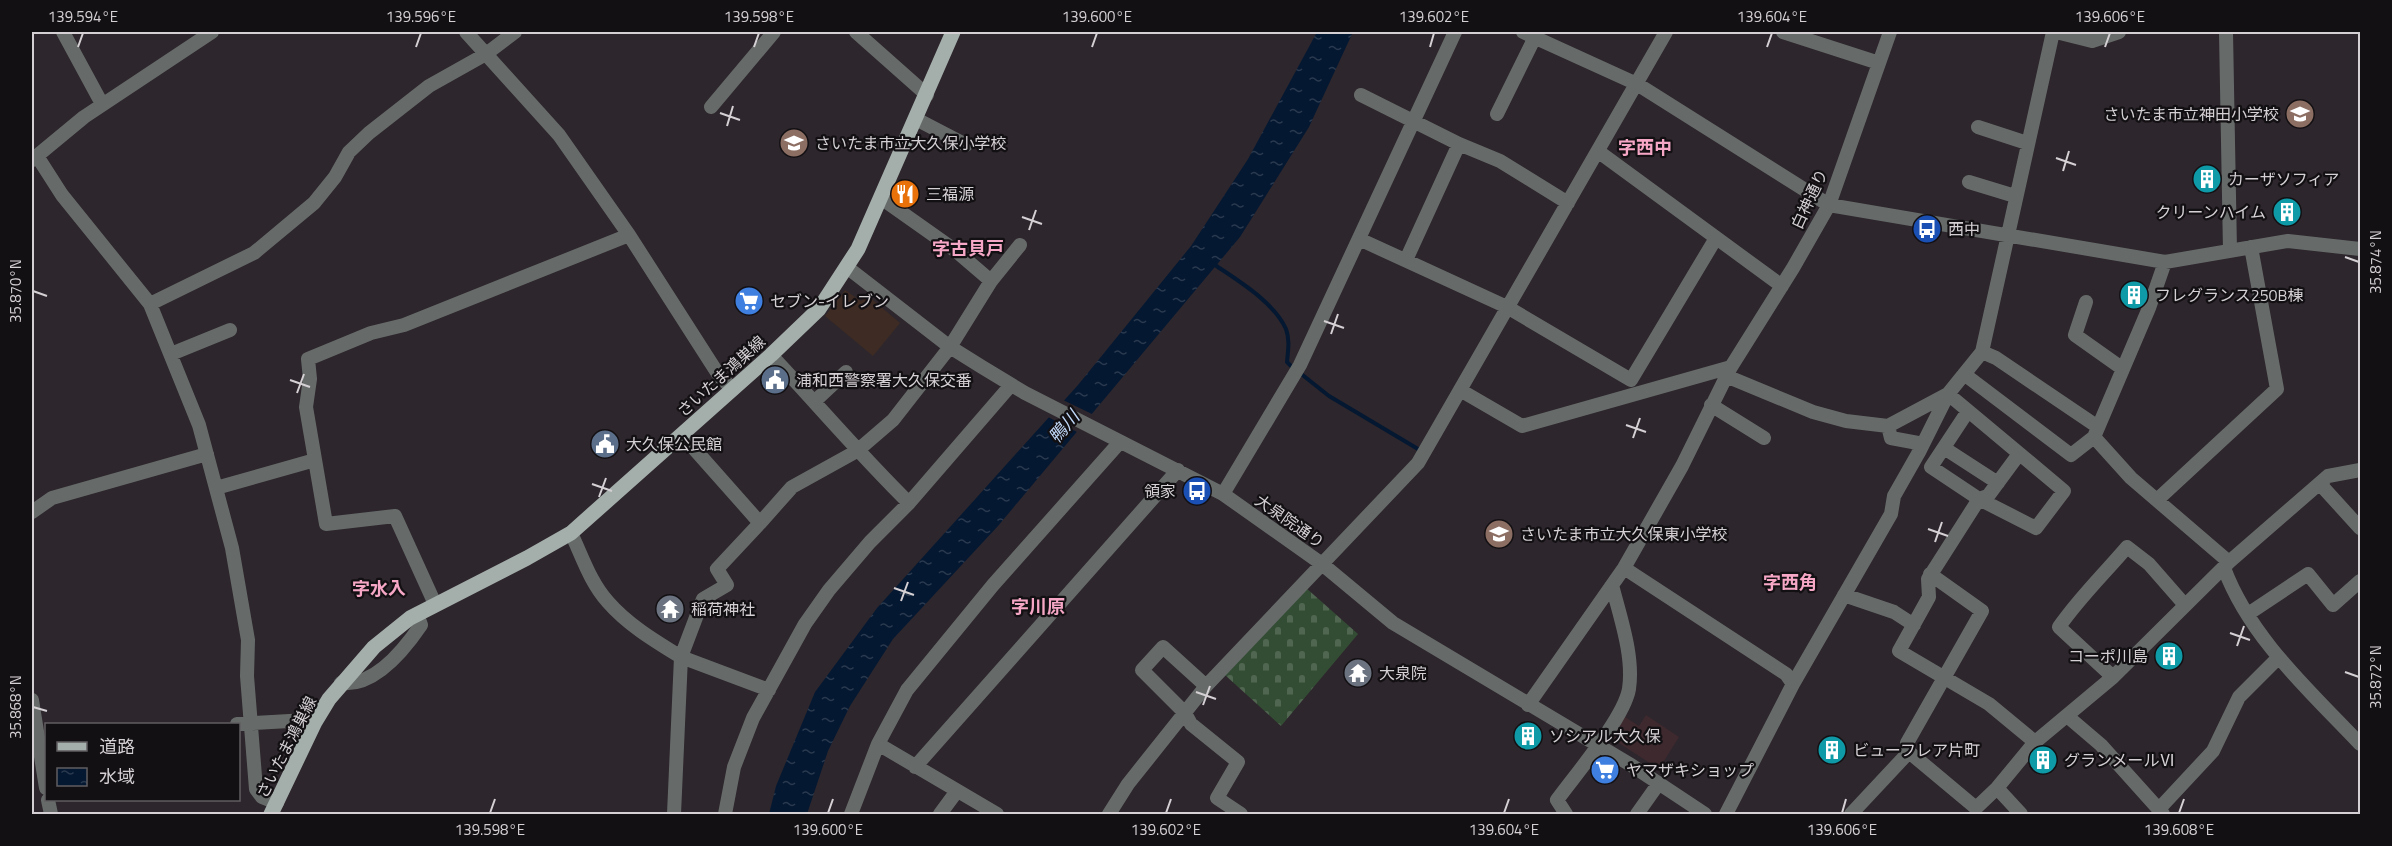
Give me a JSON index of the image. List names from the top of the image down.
{
  "streets": {
    "main road": ["さいたま鴻巣線"],
    "street": ["白神通り", "大泉院通り"]
  },
  "crossings": [
    ["白神通り", "大泉院通り"],
    ["さいたま鴻巣線", "大泉院通り"]
  ],
  "districts": [
    "字西中",
    "字古貝戸",
    "字西角",
    "字水入",
    "字川原"
  ],
  "water": ["鴨川"],
  "places": {
    "school or university": ["さいたま市立神田小学校", "さいたま市立大久保小学校", "さいたま市立大久保東小学校"],
    "building": [
      "カーザソフィア",
      "クリーンハイム",
      "フレグランス250B棟",
      "コーポ川島",
      "ソシアル大久保",
      "ビューフレア片町",
      "グランメールⅥ"
    ],
    "restaurant": ["三福源"],
    "bus stop": ["西中", "領家"],
    "supermarket": ["セブン-イレブン", "ヤマザキショップ"],
    "public building": ["浦和西警察署大久保交番", "大久保公民館"],
    "temple": ["稲荷神社", "大泉院"]
  },
  "legend": ["道路", "水域"],
  "coordinates": [
    "139.594°E",
    "139.596°E",
    "139.598°E",
    "139.600°E",
    "139.602°E",
    "139.604°E",
    "139.606°E",
    "35.874°N",
    "35.870°N",
    "35.872°N",
    "35.868°N",
    "139.608°E"
  ]
}
